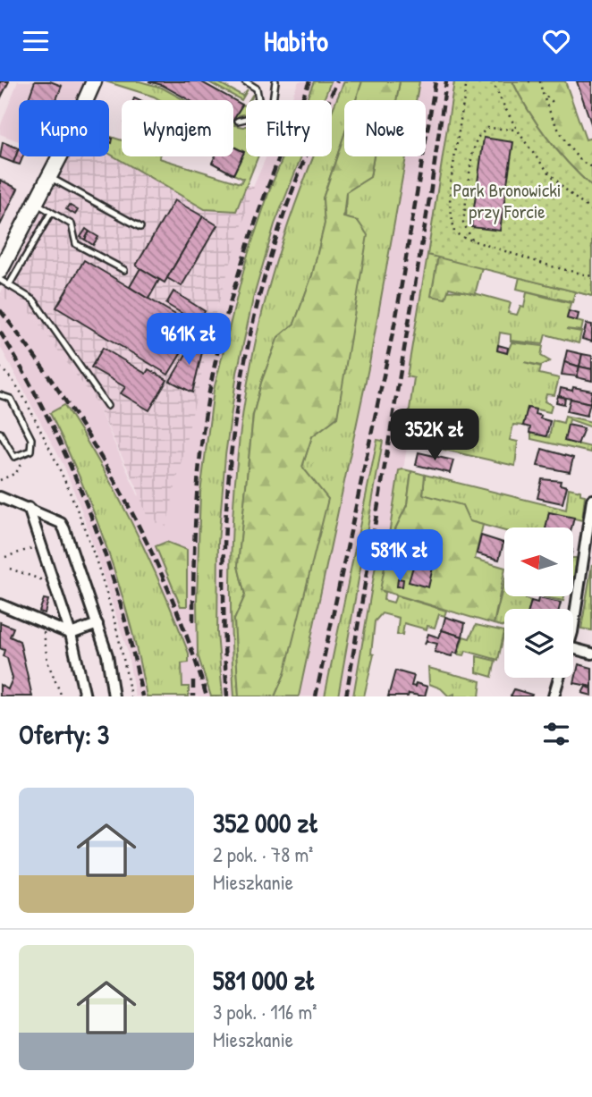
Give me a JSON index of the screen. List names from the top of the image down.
{
  "parks": ["Park Bronowicki przy Forcie"],
  "north": "left",
  "page": {
    "header": "Habito",
    "chip": [
      "Kupno",
      "Wynajem",
      "Filtry",
      "Nowe"
    ],
    "price": ["961K zł", "352K zł", "581K zł"],
    "heading": "Oferty: 3",
    "list": [
      {
        "name": "352 000 zł",
        "note": "2 pok. · 78 m² · Mieszkanie"
      },
      {
        "name": "581 000 zł",
        "note": "3 pok. · 116 m² · Mieszkanie"
      }
    ]
  }
}
